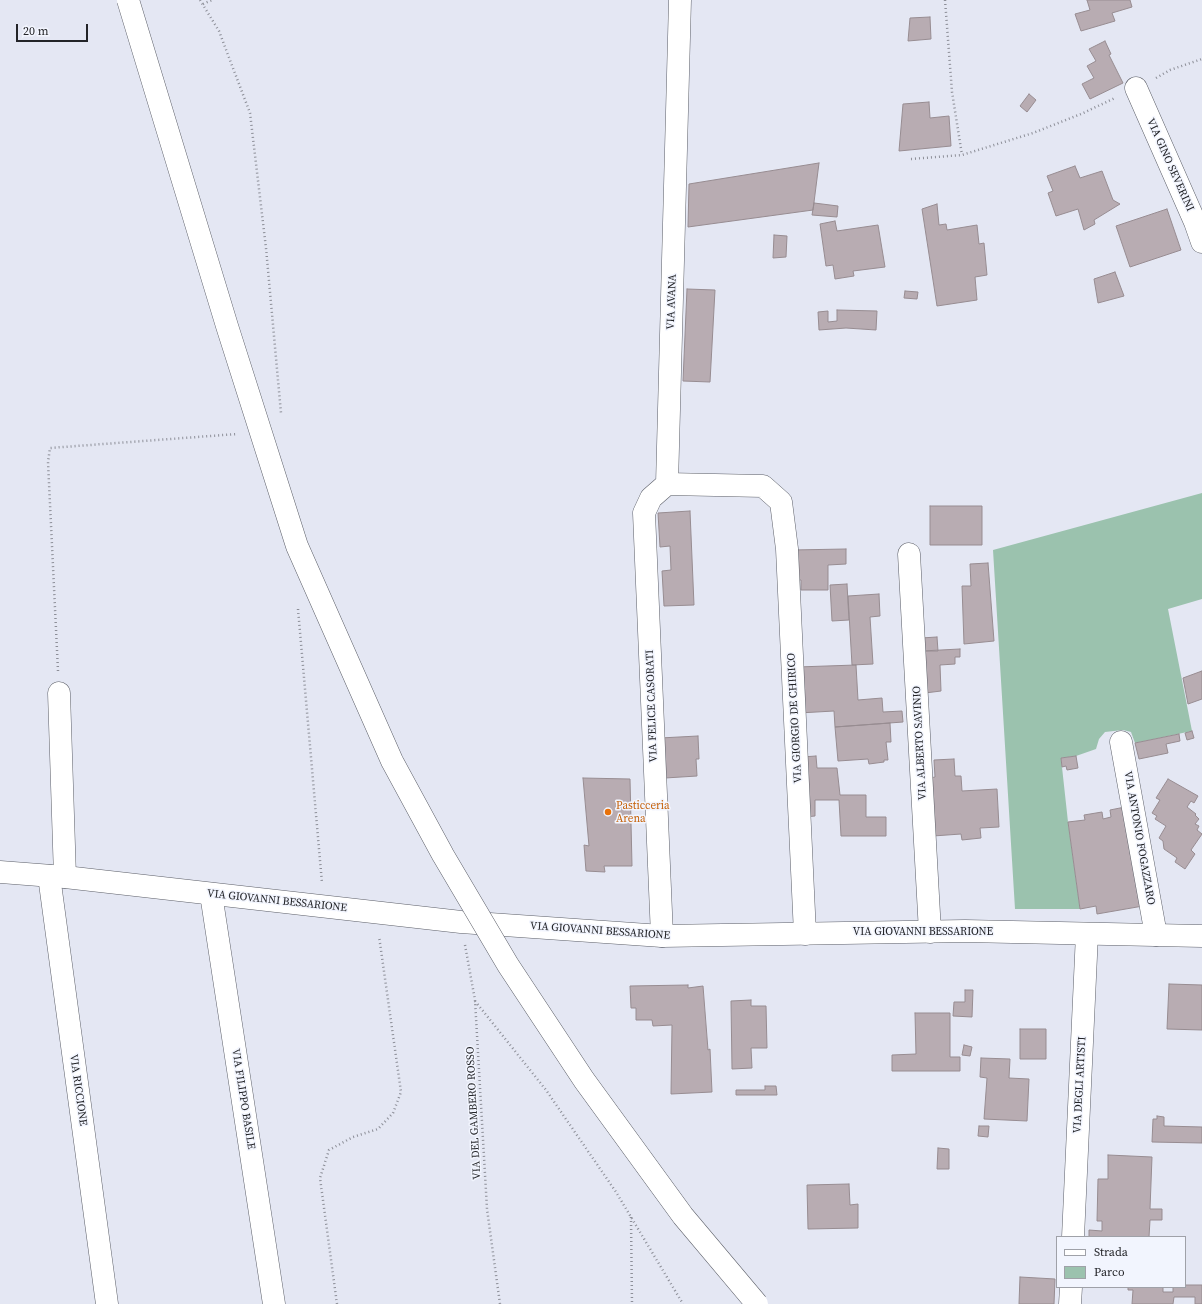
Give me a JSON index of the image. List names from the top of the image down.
{
  "streets": {
    "street": [
      "VIA GINO SEVERINI",
      "VIA AVANA",
      "VIA FELICE CASORATI",
      "VIA GIORGIO DE CHIRICO",
      "VIA ALBERTO SAVINIO",
      "VIA ANTONIO FOGAZZARO",
      "VIA GIOVANNI BESSARIONE",
      "VIA DEGLI ARTISTI",
      "VIA RICCIONE",
      "VIA FILIPPO BASILE"
    ],
    "path": ["VIA DEL GAMBERO ROSSO"]
  },
  "crossings": [
    ["VIA AVANA", "VIA FELICE CASORATI"],
    ["VIA AVANA", "VIA GIORGIO DE CHIRICO"],
    ["VIA FELICE CASORATI", "VIA GIORGIO DE CHIRICO"],
    ["VIA FELICE CASORATI", "VIA GIOVANNI BESSARIONE"],
    ["VIA GIORGIO DE CHIRICO", "VIA GIOVANNI BESSARIONE"],
    ["VIA ALBERTO SAVINIO", "VIA GIOVANNI BESSARIONE"],
    ["VIA ANTONIO FOGAZZARO", "VIA GIOVANNI BESSARIONE"],
    ["VIA GIOVANNI BESSARIONE", "VIA DEGLI ARTISTI"],
    ["VIA GIOVANNI BESSARIONE", "VIA RICCIONE"],
    ["VIA GIOVANNI BESSARIONE", "VIA FILIPPO BASILE"],
    ["VIA GIOVANNI BESSARIONE", "VIA DEL GAMBERO ROSSO"]
  ],
  "places": ["Pasticceria Arena"],
  "legend": ["Strada", "Parco"],
  "scale_bar": "20 m"
}
